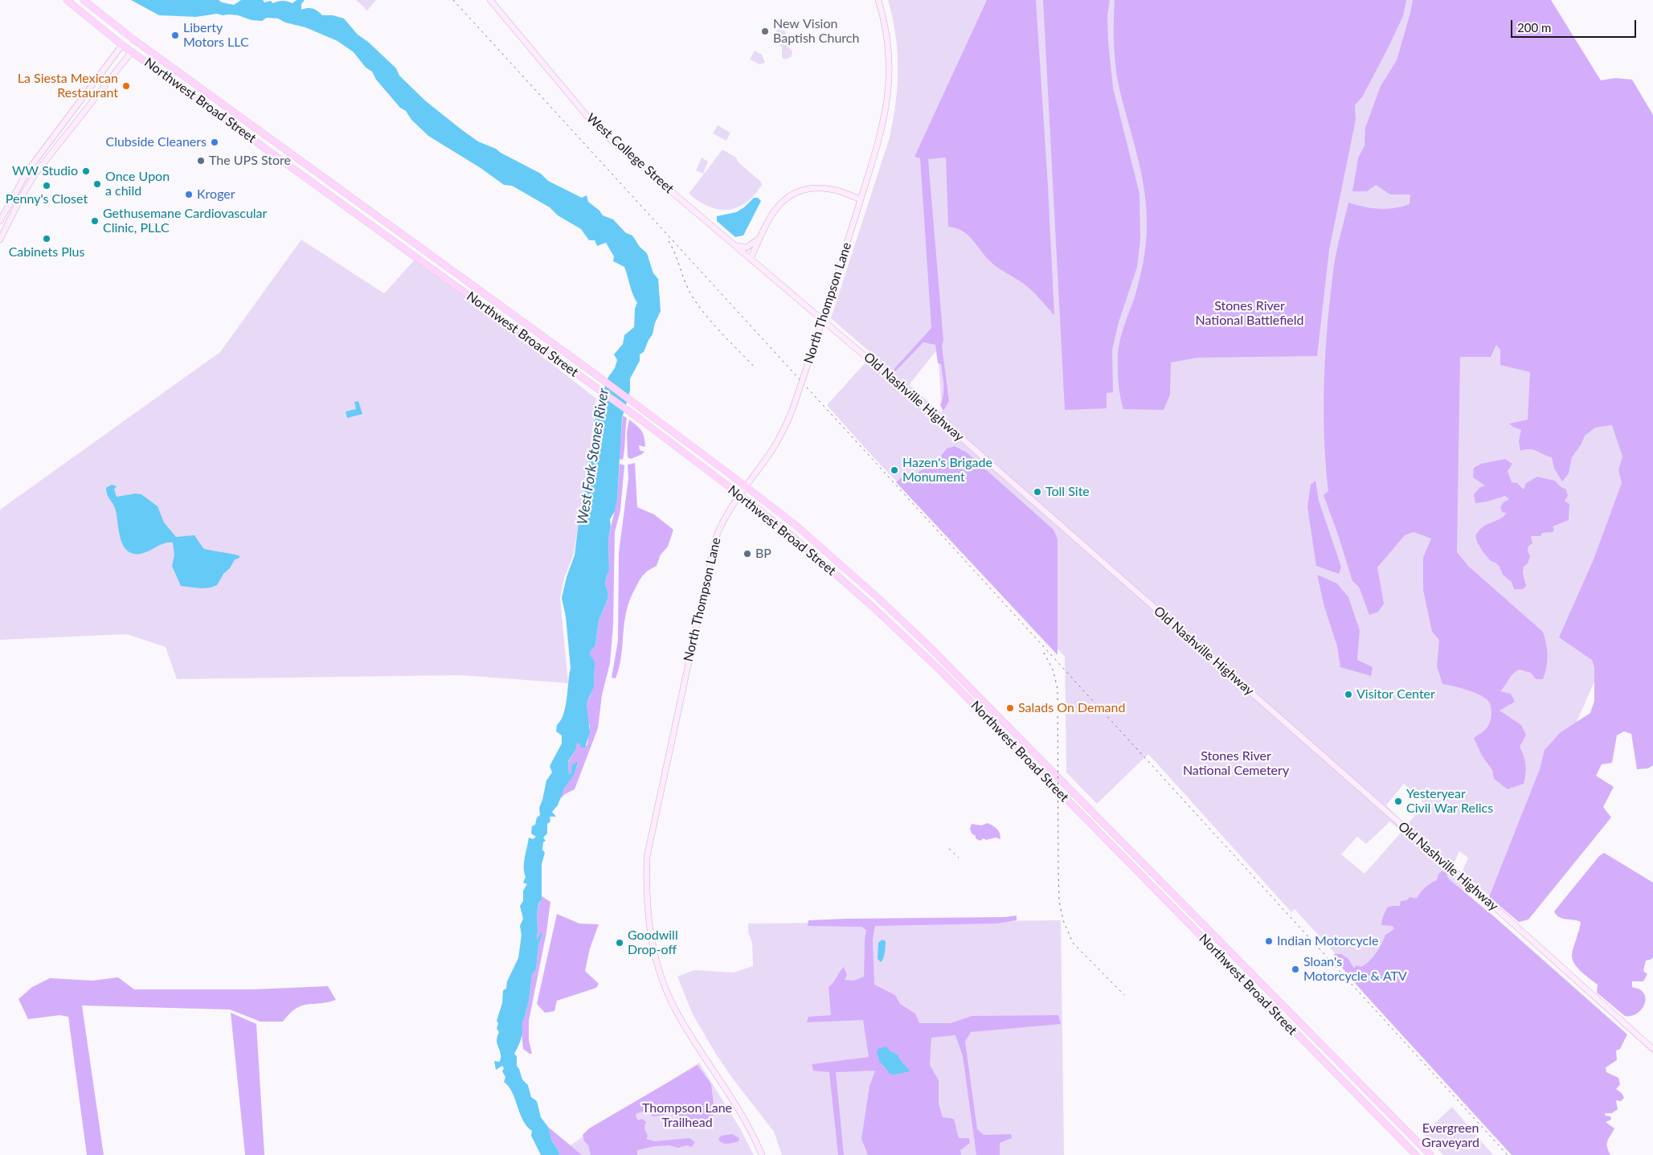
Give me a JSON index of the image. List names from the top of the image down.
{
  "streets": {
    "main road": [
      "Northwest Broad Street",
      "West College Street",
      "North Thompson Lane",
      "Old Nashville Highway"
    ]
  },
  "crossings": [
    ["Northwest Broad Street", "North Thompson Lane"],
    ["West College Street", "Old Nashville Highway"]
  ],
  "water": ["West Fork Stones River"],
  "parks": [
    "Stones River National Battlefield",
    "Stones River National Cemetery",
    "Thompson Lane Trailhead",
    "Evergreen Graveyard"
  ],
  "places": [
    "New Vision Baptish Church",
    "Liberty Motors LLC",
    "La Siesta Mexican Restaurant",
    "Clubside Cleaners",
    "The UPS Store",
    "WW Studio",
    "Once Upon a child",
    "Penny's Closet",
    "Kroger",
    "Gethusemane Cardiovascular Clinic, PLLC",
    "Cabinets Plus",
    "Hazen's Brigade Monument",
    "Toll Site",
    "BP",
    "Visitor Center",
    "Salads On Demand",
    "Yesteryear Civil War Relics",
    "Indian Motorcycle",
    "Goodwill Drop-off",
    "Sloan's Motorcycle & ATV"
  ],
  "scale_bar": "200 m"
}
